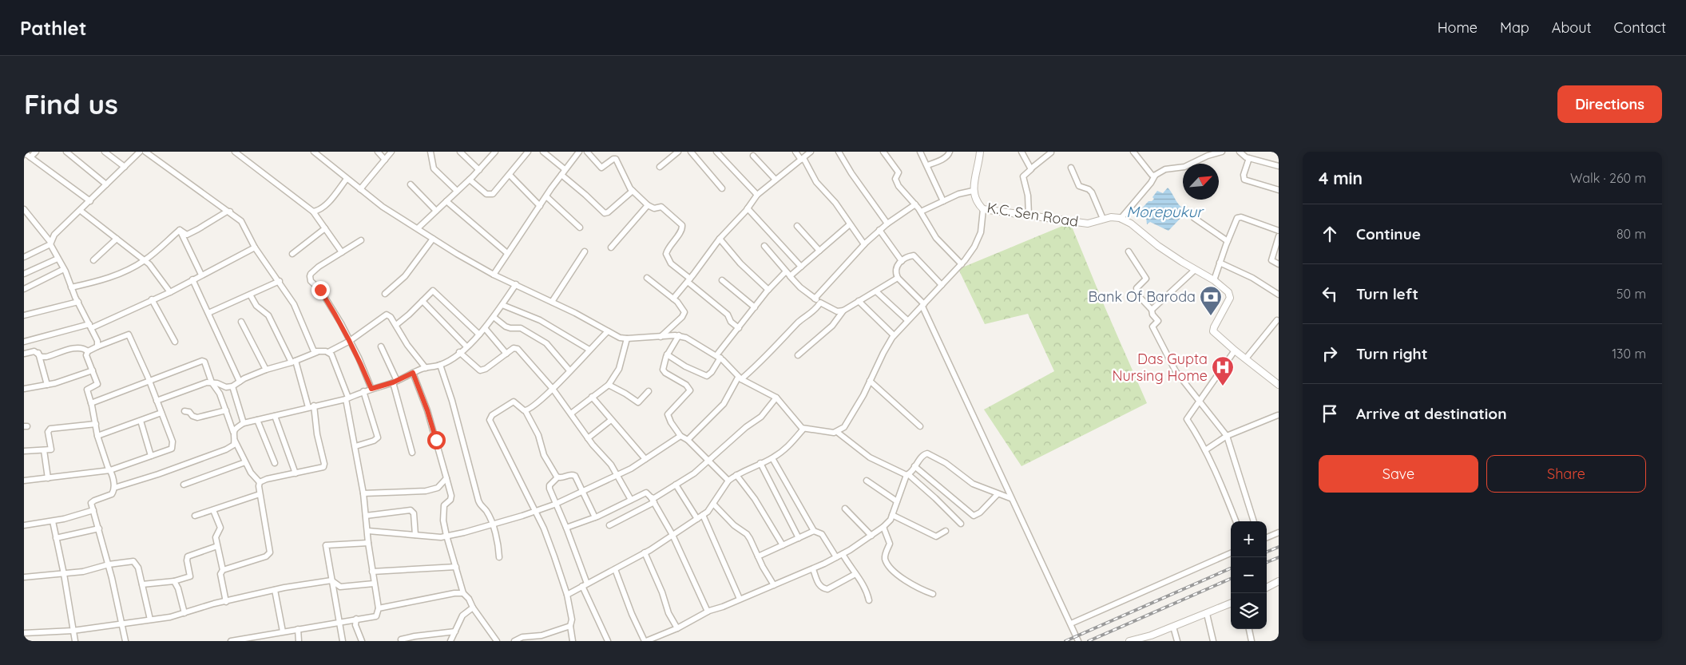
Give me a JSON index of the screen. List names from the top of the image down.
{
  "streets": {
    "street": ["K.C. Sen Road"]
  },
  "water": ["Morepukur"],
  "places": {
    "bank": ["Bank Of Baroda"],
    "hospital": ["Das Gupta Nursing Home"]
  },
  "north": "top right",
  "page": {
    "header": "Pathlet",
    "nav": [
      "Home",
      "Map",
      "About",
      "Contact"
    ],
    "buttons": [
      "Directions",
      ["Save", "Share"]
    ],
    "title": "Find us",
    "heading": ["4 min", "Walk · 260 m"],
    "list": [
      ["Continue", "80 m"],
      ["Turn left", "50 m"],
      ["Turn right", "130 m"],
      "Arrive at destination"
    ],
    "map_buttons": ["+", "−"]
  }
}
